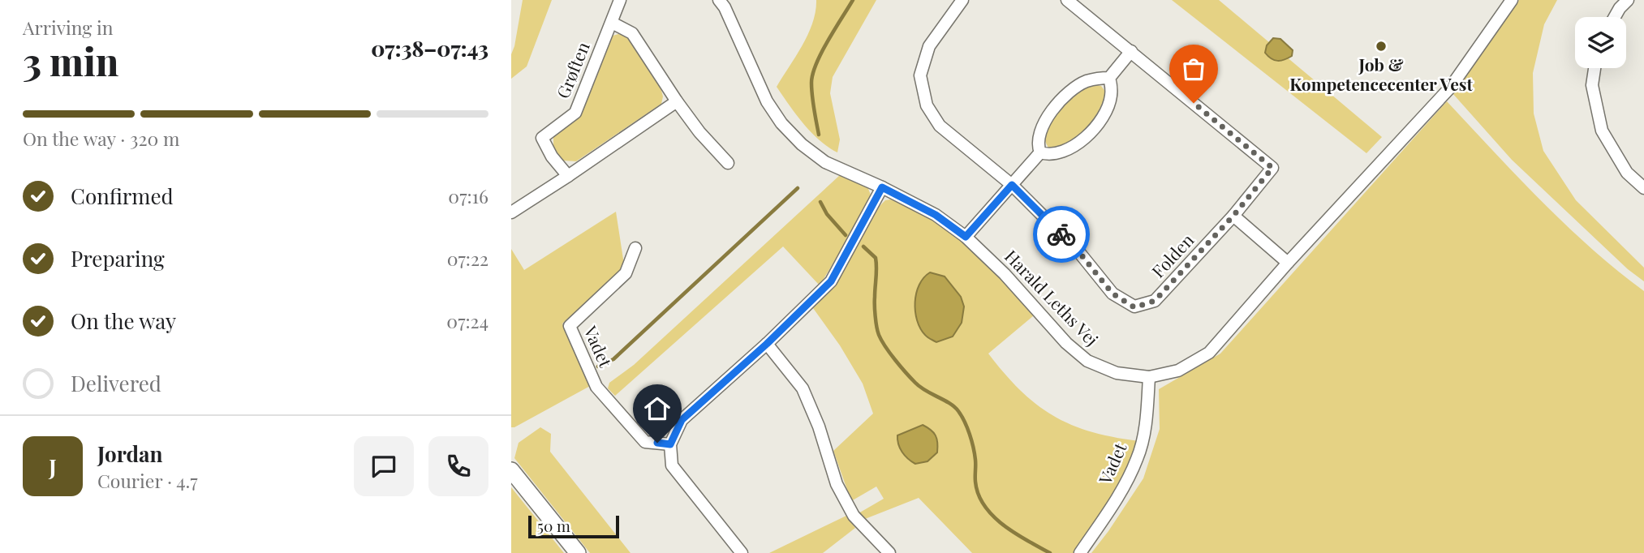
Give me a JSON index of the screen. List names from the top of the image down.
{
  "streets": {
    "street": [
      "Grøften",
      "Folden",
      "Harald Leths Vej",
      "Vadet"
    ]
  },
  "crossings": [
    ["Harald Leths Vej", "Vadet"]
  ],
  "places": ["Job & Kompetencecenter Vest"],
  "scale_bar": "50 m",
  "page": {
    "heading": ["3 min", "Arriving in", "07:38–07:43"],
    "panel": ["Jordan", "Courier · 4.7"],
    "bar": "On the way · 320 m",
    "list": [
      ["Confirmed", "07:16"],
      ["Preparing", "07:22"],
      ["On the way", "07:24"],
      "Delivered"
    ],
    "round": "J",
    "scale": "50 m"
  }
}
